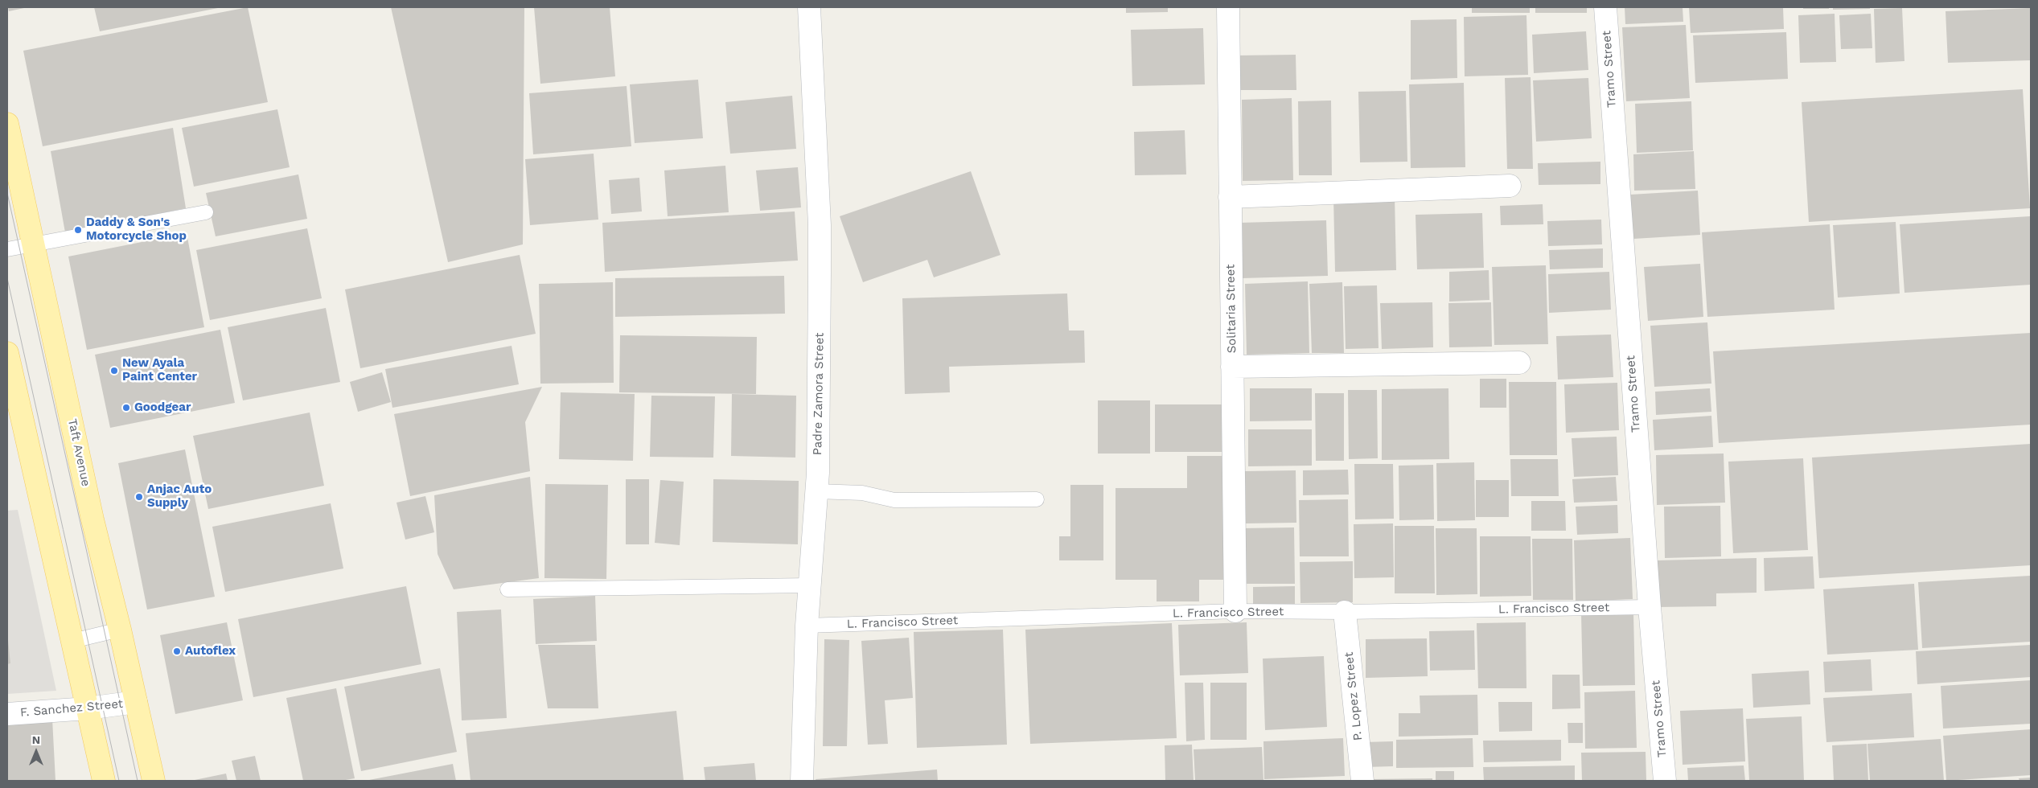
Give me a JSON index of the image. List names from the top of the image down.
{
  "streets": {
    "main road": ["Taft Avenue"],
    "street": [
      "Tramo Street",
      "Solitaria Street",
      "Padre Zamora Street",
      "P. Lopez Street",
      "F. Sanchez Street"
    ],
    "lane": ["L. Francisco Street"]
  },
  "crossings": [
    ["Tramo Street", "L. Francisco Street"],
    ["Solitaria Street", "L. Francisco Street"],
    ["Padre Zamora Street", "L. Francisco Street"],
    ["Taft Avenue", "F. Sanchez Street"],
    ["L. Francisco Street", "P. Lopez Street"]
  ],
  "places": [
    "Daddy & Son's Motorcycle Shop",
    "New Ayala Paint Center",
    "Goodgear",
    "Anjac Auto Supply",
    "Autoflex"
  ],
  "north": "top"
}
